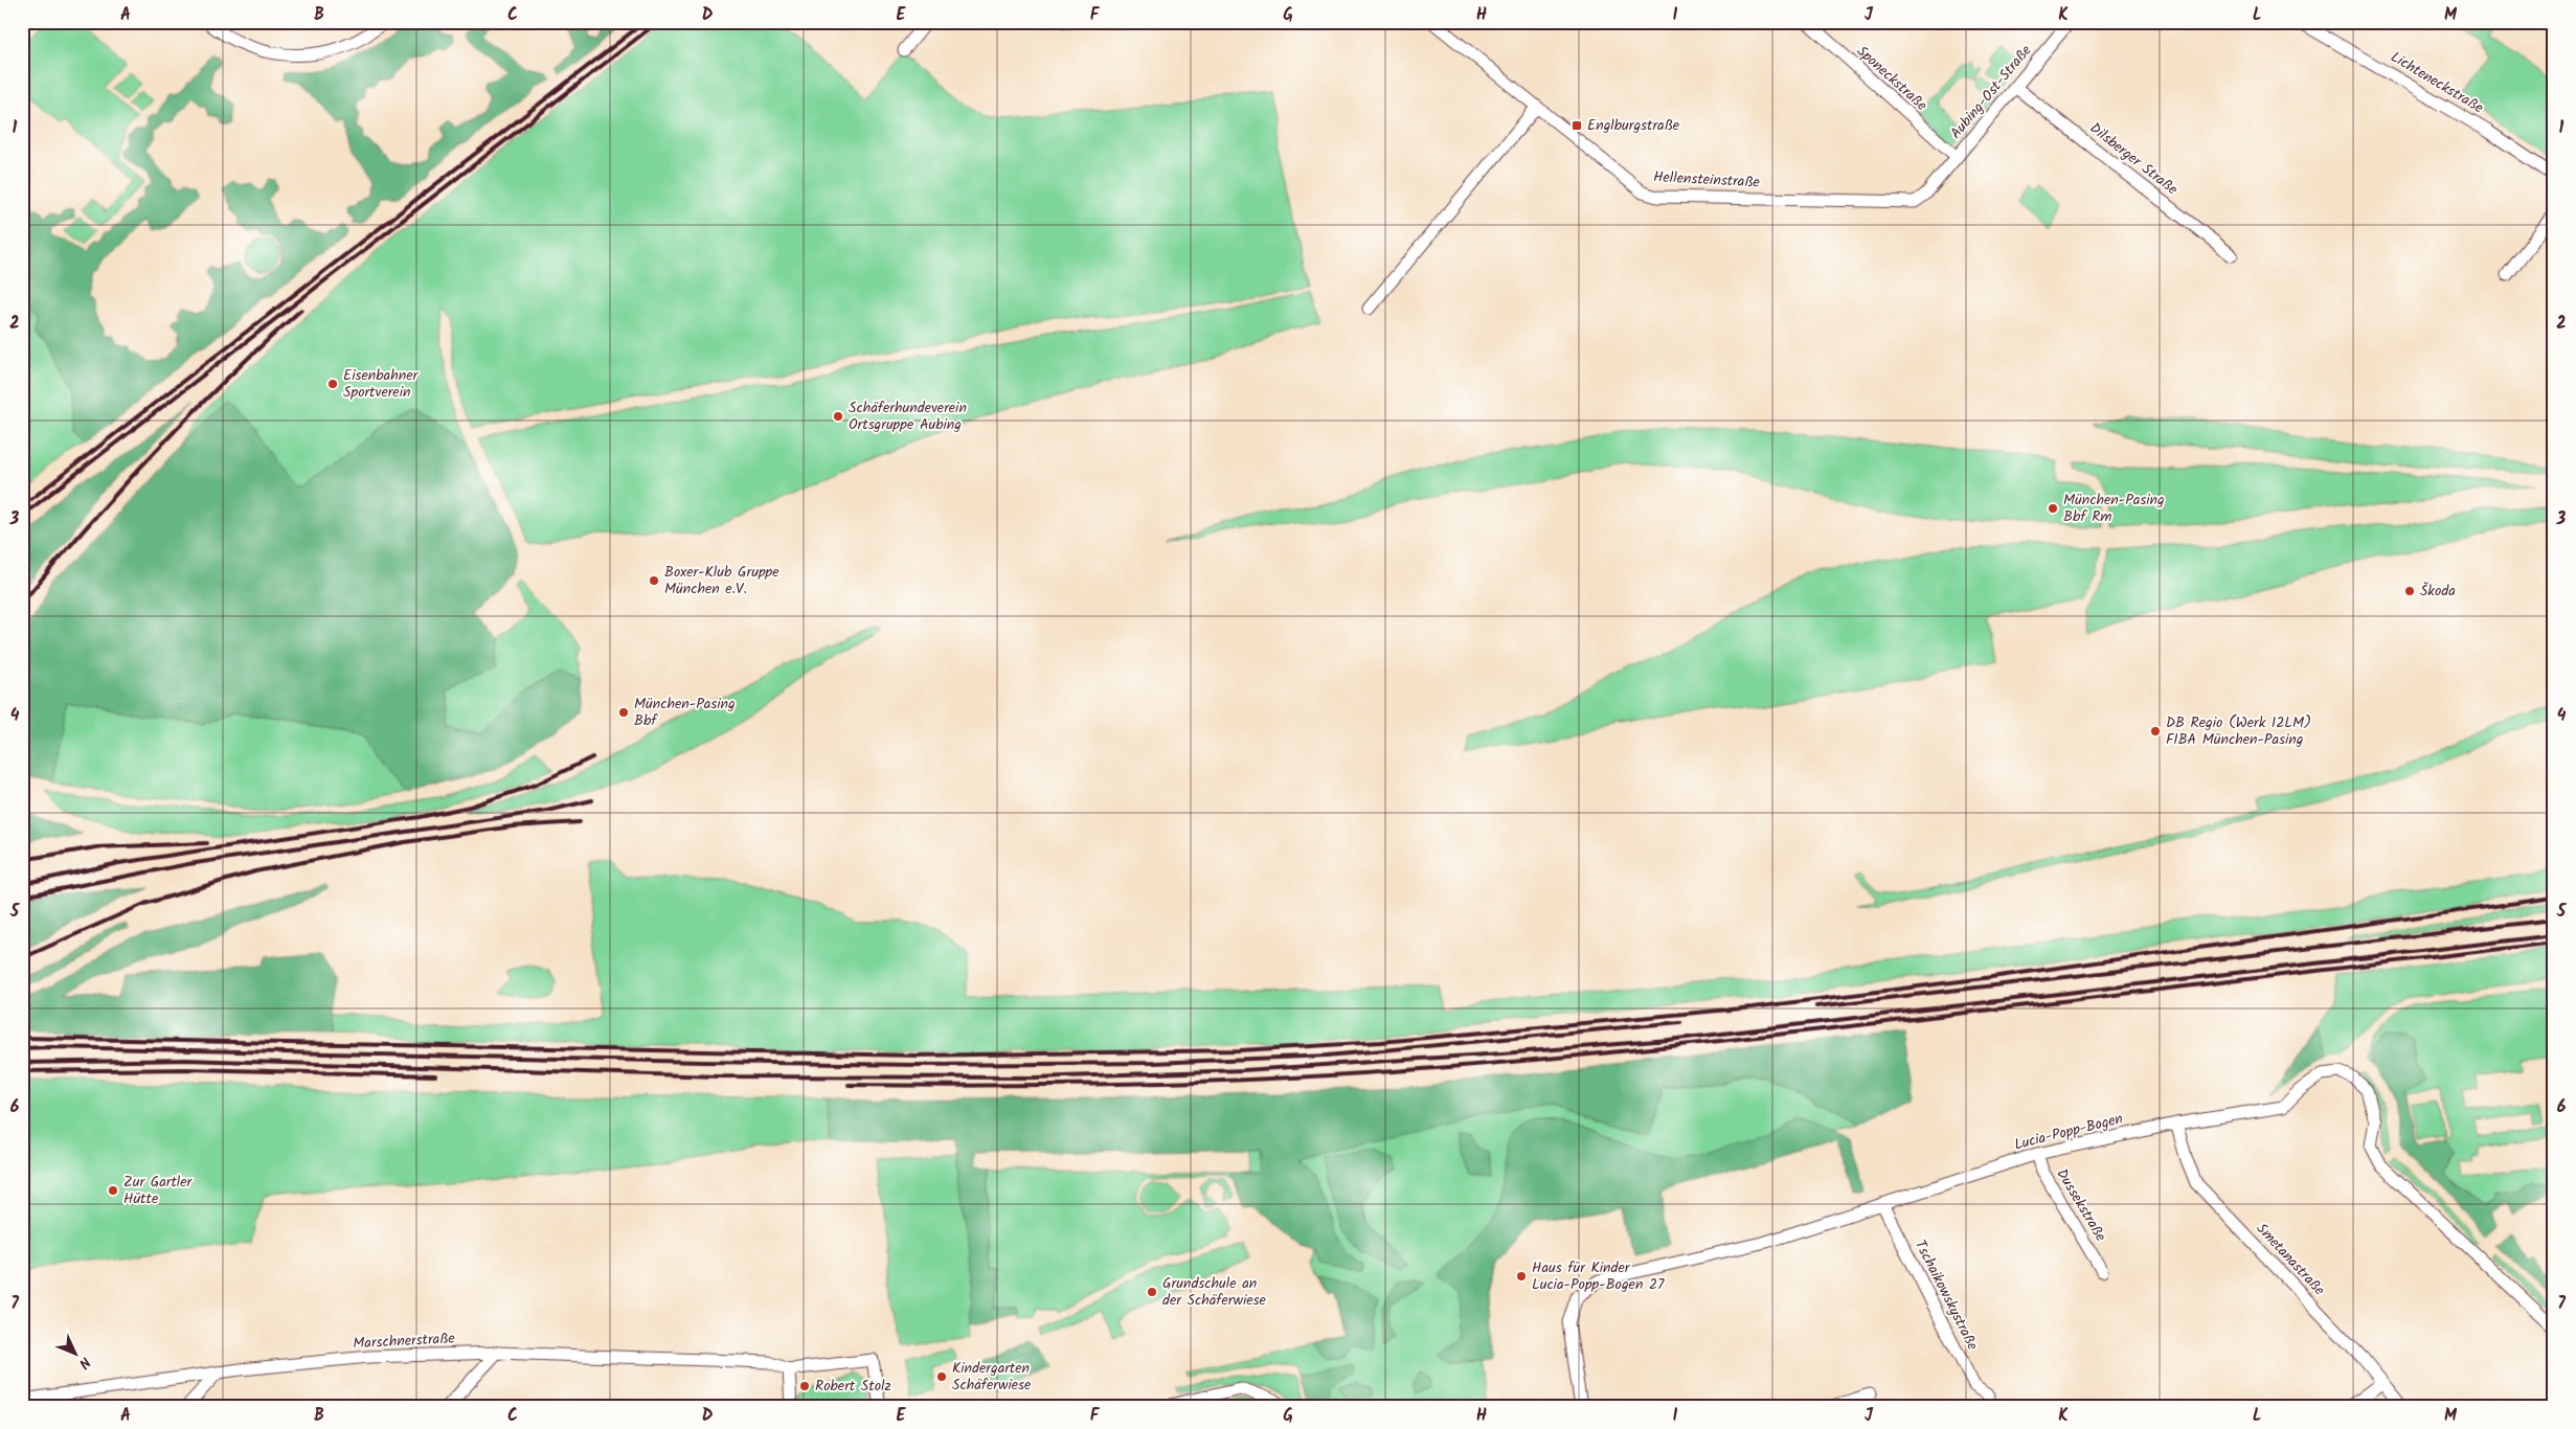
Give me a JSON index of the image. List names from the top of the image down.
{
  "streets": {
    "street": [
      "Sponeckstraße",
      "Lichteneckstraße",
      "Aubing-Ost-Straße",
      "Dilsberger Straße",
      "Hellensteinstraße",
      "Lucia-Popp-Bogen",
      "Dussekstraße",
      "Smetanastraße",
      "Tschaikowskystraße",
      "Marschnerstraße"
    ]
  },
  "crossings": [
    ["Sponeckstraße", "Aubing-Ost-Straße"],
    ["Sponeckstraße", "Hellensteinstraße"],
    ["Aubing-Ost-Straße", "Dilsberger Straße"],
    ["Aubing-Ost-Straße", "Hellensteinstraße"],
    ["Lucia-Popp-Bogen", "Dussekstraße"],
    ["Lucia-Popp-Bogen", "Smetanastraße"],
    ["Lucia-Popp-Bogen", "Tschaikowskystraße"]
  ],
  "places": {
    "transit": ["Englburgstraße"],
    "other": [
      "Eisenbahner Sportverein",
      "Schäferhundeverein Ortsgruppe Aubing",
      "München-Pasing Bbf Rm",
      "Boxer-Klub Gruppe München e.V.",
      "Škoda",
      "München-Pasing Bbf",
      "DB Regio (Werk 12LM) FIBA München-Pasing",
      "Zur Gartler Hütte",
      "Haus für Kinder Lucia-Popp-Bogen 27",
      "Grundschule an der Schäferwiese",
      "Kindergarten Schäferwiese",
      "Robert Stolz"
    ]
  },
  "north": "bottom right",
  "grid": {
    "columns": [
      "A",
      "B",
      "C",
      "D",
      "E",
      "F",
      "G",
      "H",
      "I",
      "J",
      "K",
      "L",
      "M"
    ],
    "rows": [
      "1",
      "2",
      "3",
      "4",
      "5",
      "6",
      "7"
    ]
  }
}
